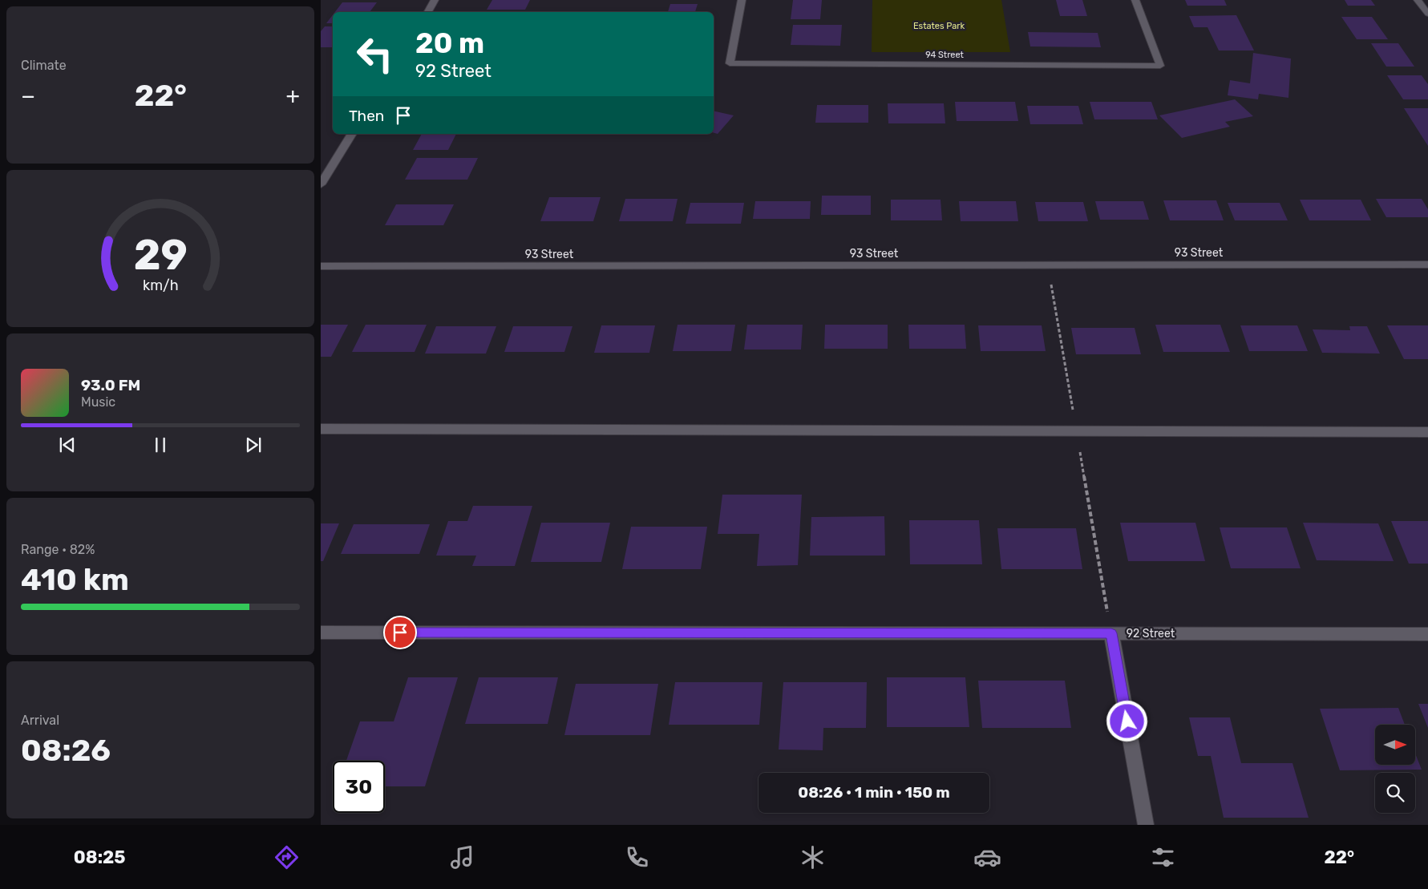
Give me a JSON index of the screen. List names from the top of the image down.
{
  "streets": {
    "street": ["94 Street", "93 Street", "92 Street"]
  },
  "parks": ["Estates Park"],
  "north": "right",
  "page": {
    "tile": [
      "Climate",
      ["Range · 82%", "410 km"],
      ["Arrival", "08:26"]
    ],
    "turn": ["20 m", "92 Street"],
    "heat": ["−", "22°", "+"],
    "then": "Then",
    "song": ["93.0 FM", "Music"],
    "limit": "30",
    "trip": "08:26 · 1 min · 150 m",
    "tabs": ["08:25", "22°"],
    "gauge": ["29", "km/h"]
  }
}
